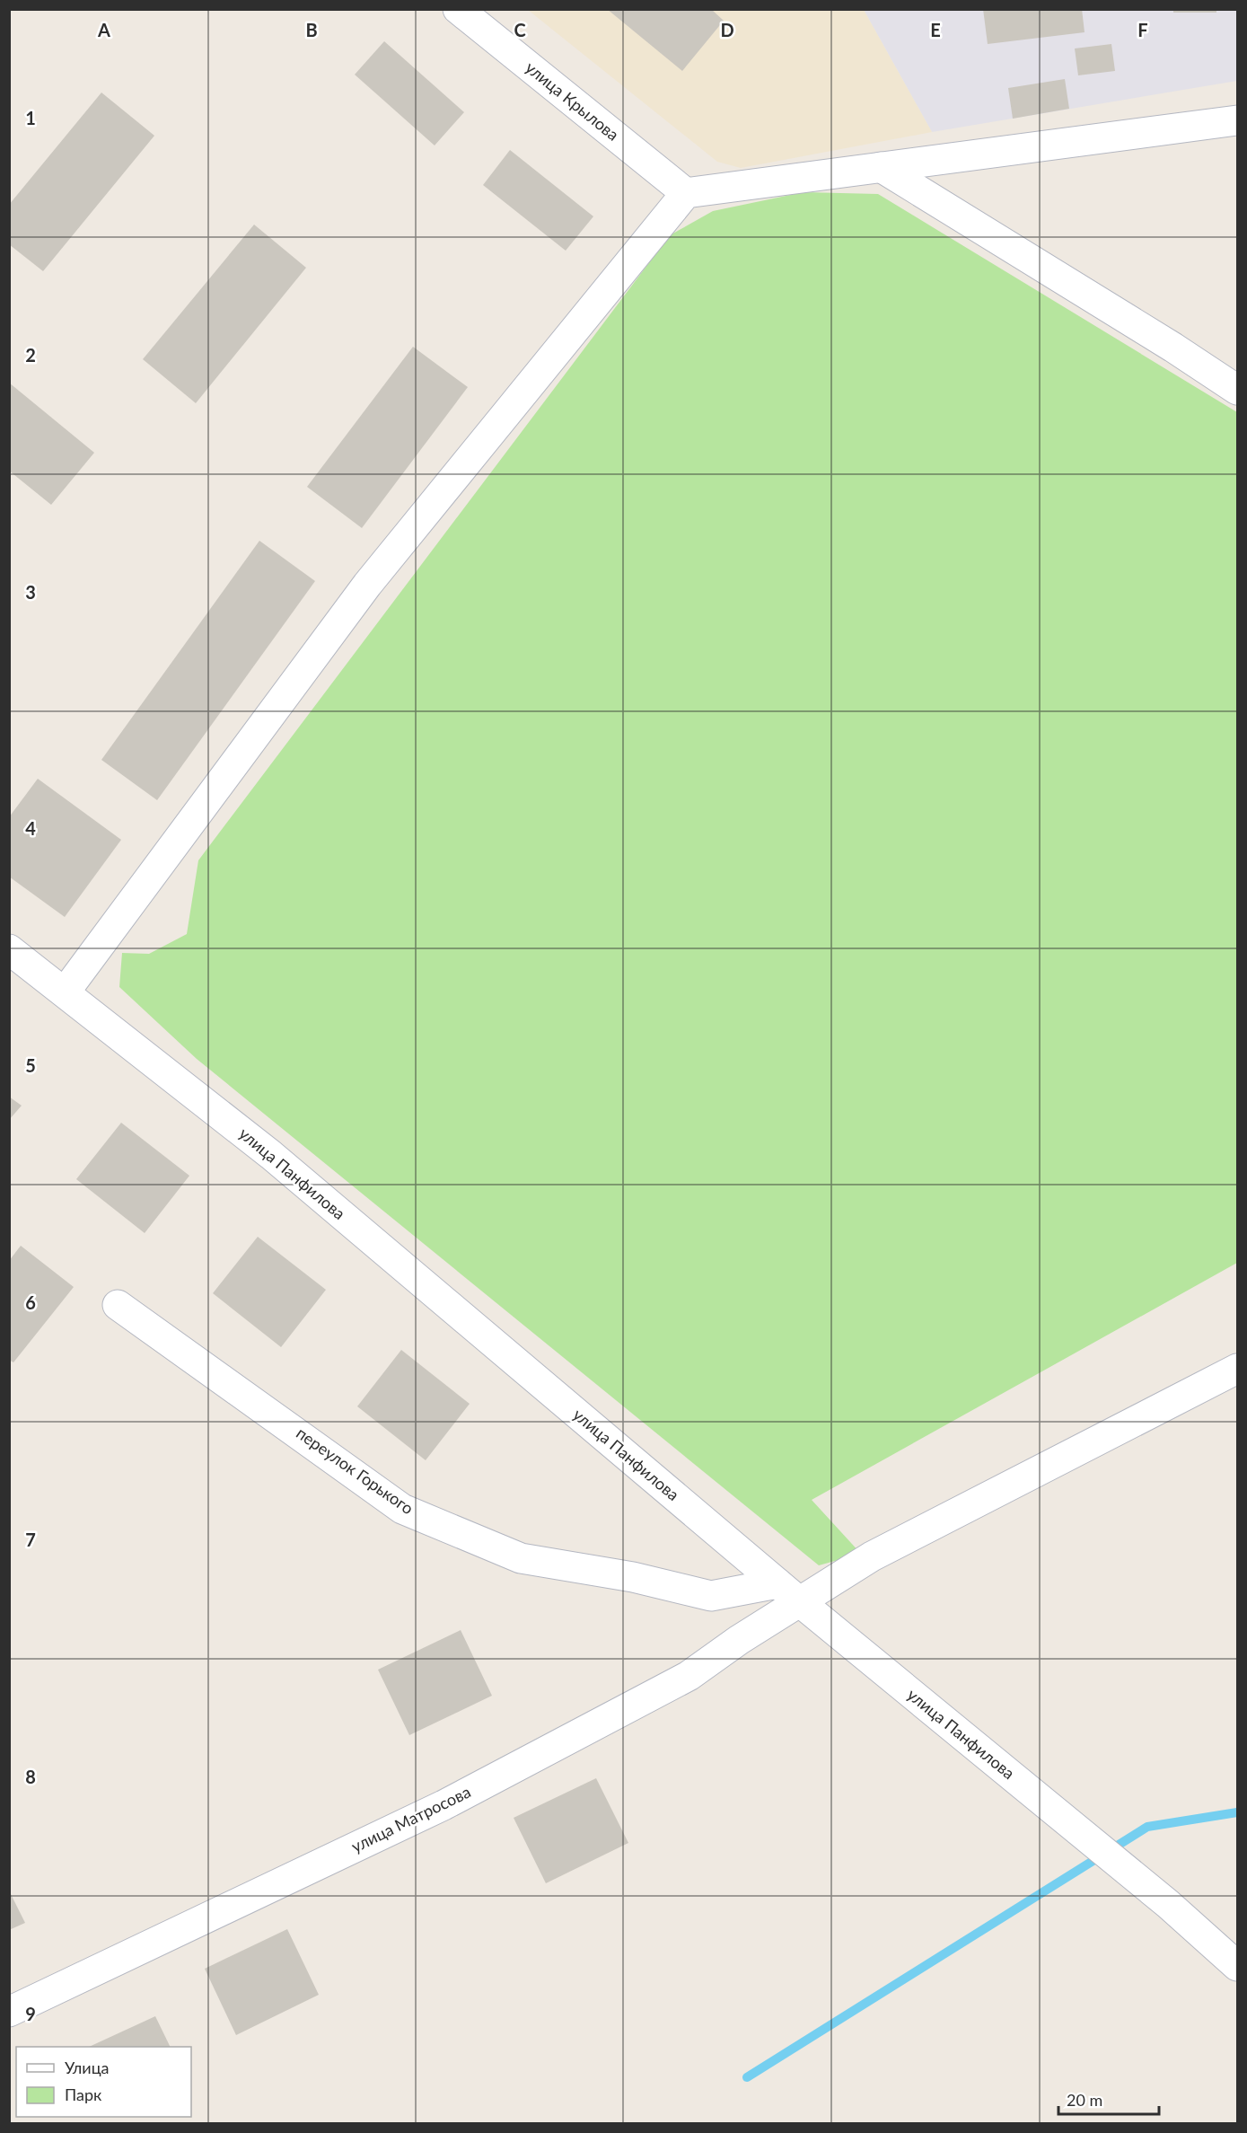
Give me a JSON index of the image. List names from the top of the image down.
{
  "streets": {
    "street": [
      "улица Крылова",
      "улица Панфилова",
      "переулок Горького",
      "улица Матросова"
    ]
  },
  "crossings": [
    ["улица Панфилова", "переулок Горького"],
    ["улица Панфилова", "улица Матросова"],
    ["переулок Горького", "улица Матросова"]
  ],
  "legend": ["Улица", "Парк"],
  "scale_bar": "20 m",
  "grid": {
    "columns": [
      "A",
      "B",
      "C",
      "D",
      "E",
      "F"
    ],
    "rows": [
      "1",
      "2",
      "3",
      "4",
      "5",
      "6",
      "7",
      "8",
      "9"
    ]
  }
}
